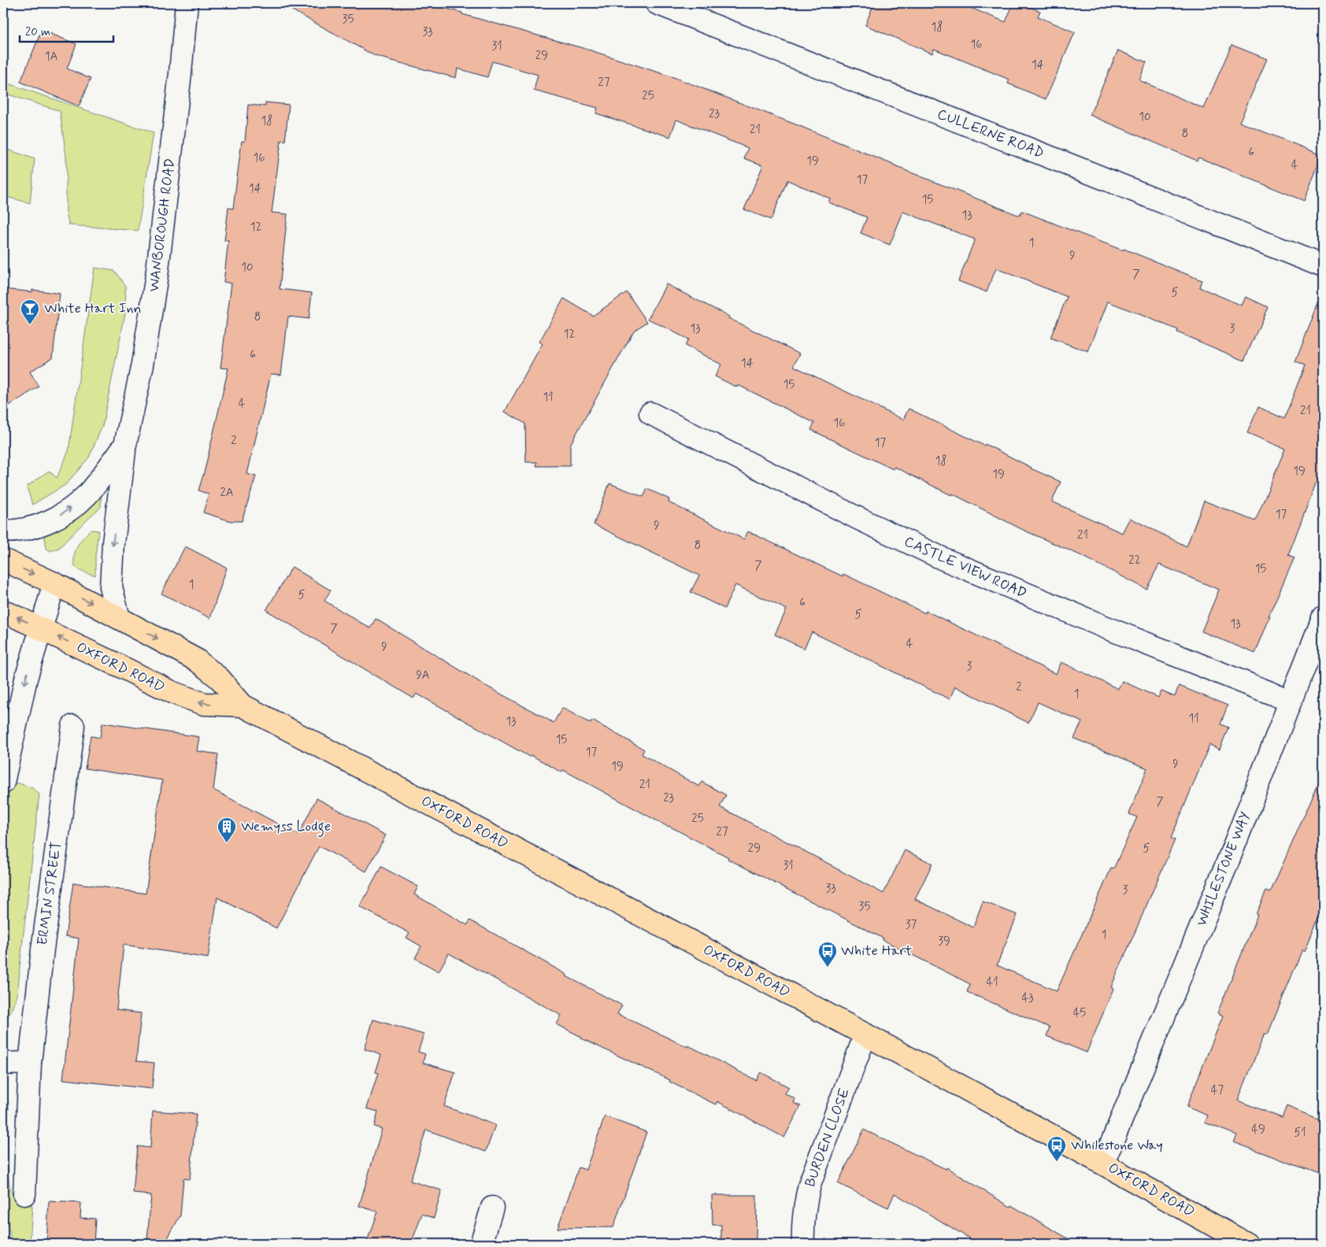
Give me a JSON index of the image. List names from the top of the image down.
{
  "streets": {
    "main road": ["OXFORD ROAD"],
    "street": [
      "CULLERNE ROAD",
      "WANBOROUGH ROAD",
      "CASTLE VIEW ROAD",
      "WHILESTONE WAY",
      "ERMIN STREET",
      "BURDEN CLOSE"
    ]
  },
  "crossings": [
    ["WANBOROUGH ROAD", "OXFORD ROAD"],
    ["CASTLE VIEW ROAD", "WHILESTONE WAY"],
    ["OXFORD ROAD", "WHILESTONE WAY"],
    ["OXFORD ROAD", "BURDEN CLOSE"]
  ],
  "places": {
    "bar": ["White Hart Inn"],
    "building": ["Wemyss Lodge"],
    "bus stop": ["White Hart", "Whilestone Way"]
  },
  "house_numbers": [
    "35",
    "18",
    "33",
    "16",
    "31",
    "29",
    "1A",
    "14",
    "27",
    "25",
    "23",
    "10",
    "18",
    "21",
    "8",
    "6",
    "16",
    "19",
    "4",
    "17",
    "14",
    "15",
    "13",
    "12",
    "1",
    "9",
    "10",
    "7",
    "5",
    "8",
    "13",
    "3",
    "12",
    "6",
    "14",
    "15",
    "11",
    "4",
    "21",
    "16",
    "2",
    "17",
    "18",
    "19",
    "19",
    "2A",
    "17",
    "9",
    "21",
    "8",
    "22",
    "7",
    "15",
    "1",
    "5",
    "6",
    "5",
    "13",
    "7",
    "4",
    "9",
    "3",
    "9A",
    "2",
    "1",
    "11",
    "13",
    "15",
    "17",
    "9",
    "19",
    "21",
    "23",
    "7",
    "25",
    "27",
    "29",
    "5",
    "31",
    "33",
    "3",
    "35",
    "37",
    "1",
    "39",
    "41",
    "43",
    "45",
    "47",
    "49",
    "51"
  ],
  "scale_bar": "20 m"
}
